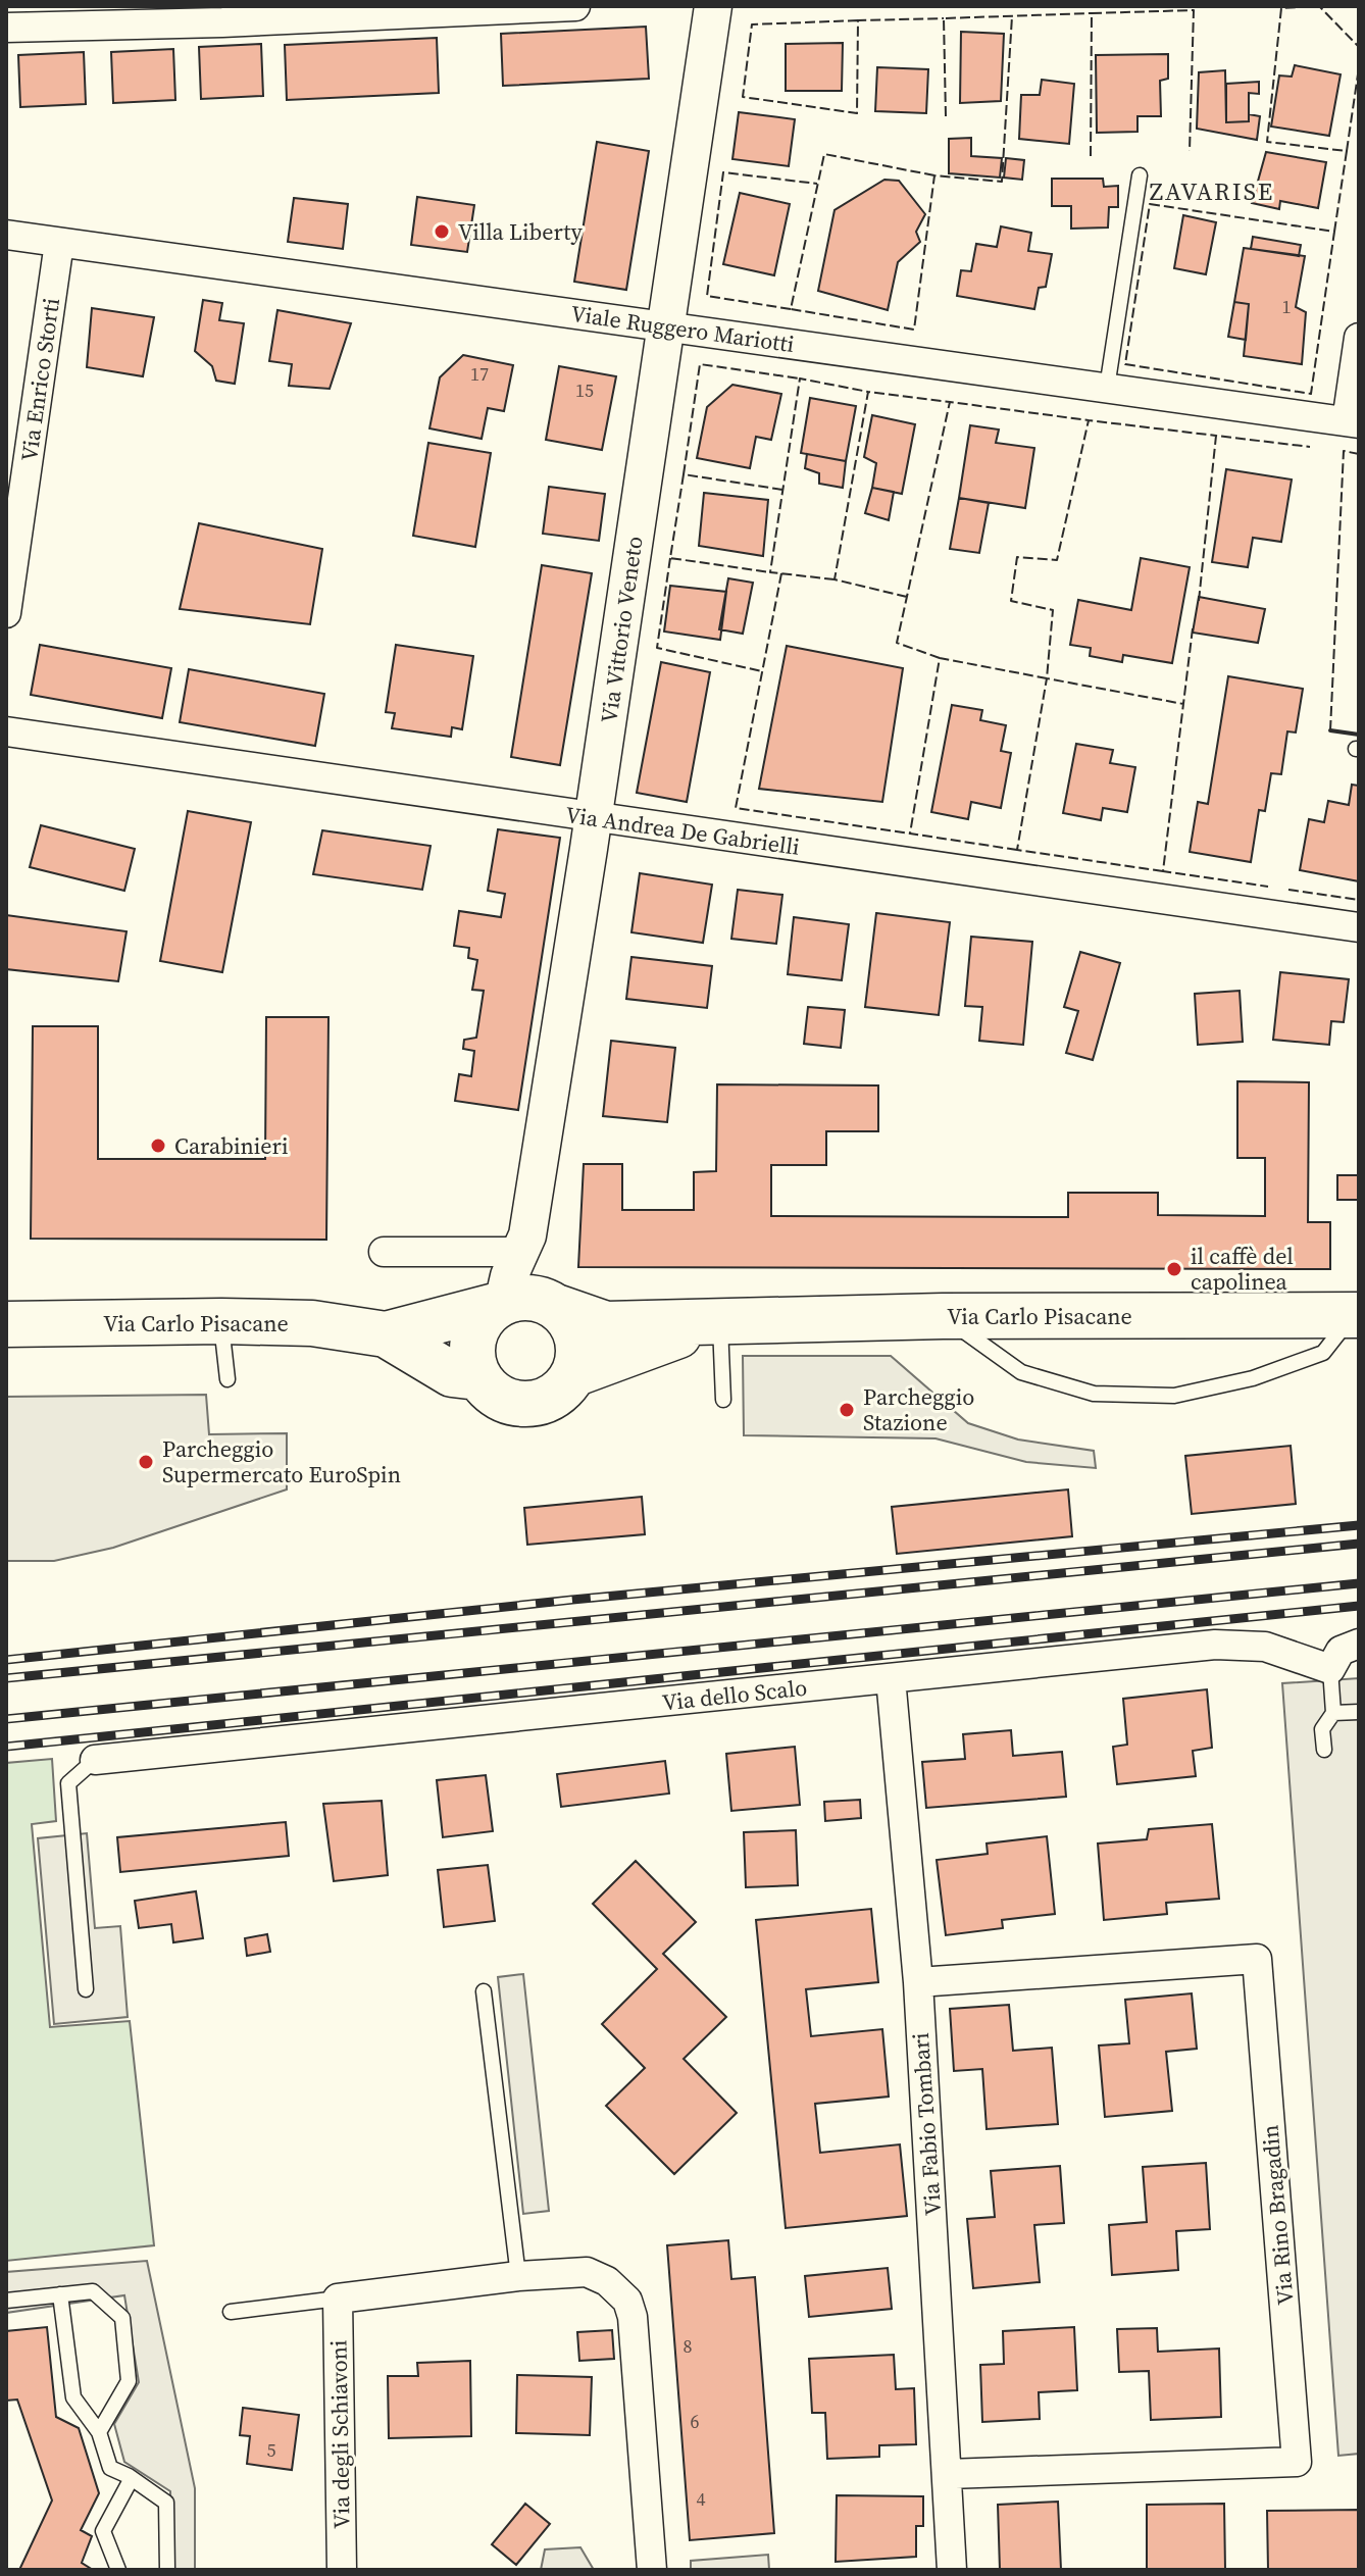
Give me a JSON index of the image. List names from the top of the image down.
{
  "streets": {
    "main road": ["Via Carlo Pisacane"],
    "street": [
      "Viale Ruggero Mariotti",
      "Via Enrico Storti",
      "Via Vittorio Veneto",
      "Via Andrea De Gabrielli",
      "Via dello Scalo",
      "Via Fabio Tombari",
      "Via Rino Bragadin",
      "Via degli Schiavoni"
    ]
  },
  "crossings": [
    ["Viale Ruggero Mariotti", "Via Enrico Storti"],
    ["Viale Ruggero Mariotti", "Via Vittorio Veneto"],
    ["Via Vittorio Veneto", "Via Andrea De Gabrielli"],
    ["Via dello Scalo", "Via Fabio Tombari"],
    ["Via Fabio Tombari", "Via Rino Bragadin"]
  ],
  "districts": ["ZAVARISE"],
  "places": [
    "Villa Liberty",
    "Carabinieri",
    "il caffè del capolinea",
    "Parcheggio Stazione",
    "Parcheggio Supermercato EuroSpin"
  ],
  "house_numbers": [
    "1",
    "17",
    "15",
    "8",
    "6",
    "5",
    "4"
  ]
}
